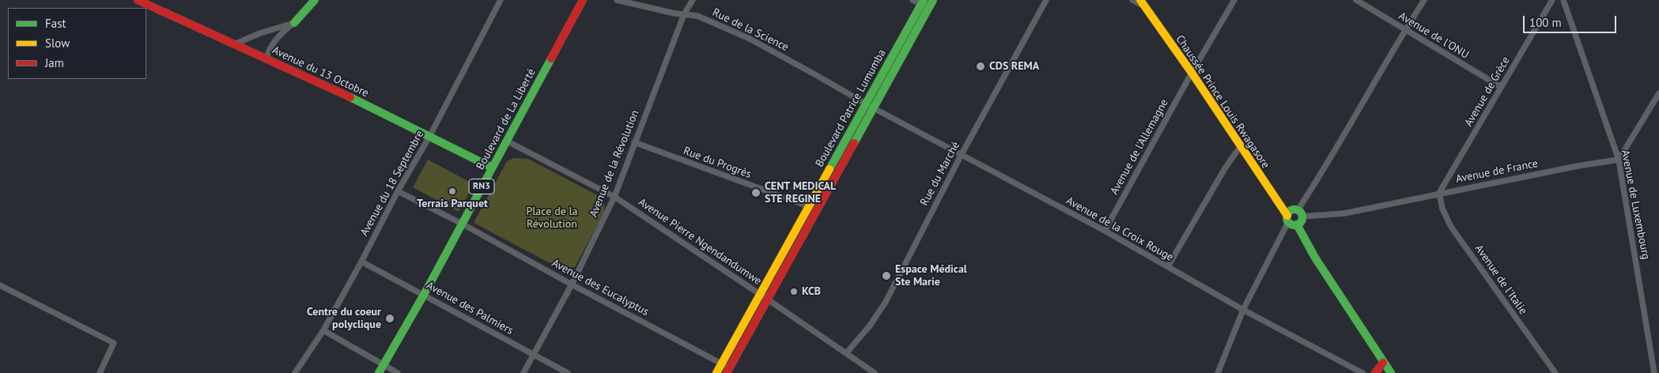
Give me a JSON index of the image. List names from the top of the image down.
{
  "streets": {
    "main road": [
      "Avenue du 13 Octobre",
      "Chaussée Prince Louis Rwagasore",
      "Boulevard Patrice Lumumba",
      "Boulevard de La Liberté",
      "RN3"
    ],
    "street": [
      "Rue de la Science",
      "Avenue de l'ONU",
      "Avenue de Grèce",
      "Avenue de l'Allemagne",
      "Rue du Progrès",
      "Avenue de la Révolution",
      "Avenue de France",
      "Rue du Marché",
      "Avenue du 18 Septembre",
      "Avenue de Luxembourg",
      "Avenue de la Croix Rouge",
      "Avenue Pierre Ngendandumwe",
      "Avenue de l'Italie",
      "Avenue des Eucalyptus",
      "Avenue des Palmiers"
    ]
  },
  "crossings": [
    ["Rue de la Science", "Boulevard Patrice Lumumba"],
    ["Rue de la Science", "Avenue de la Révolution"],
    ["Rue de la Science", "Avenue de la Croix Rouge"],
    ["Avenue de l'ONU", "Avenue de Grèce"],
    ["Avenue du 13 Octobre", "Boulevard de La Liberté"],
    ["Avenue du 13 Octobre", "Avenue du 18 Septembre"],
    ["Avenue de Grèce", "Avenue de France"],
    ["Avenue de Grèce", "Avenue de l'Italie"],
    ["Chaussée Prince Louis Rwagasore", "Avenue de l'Allemagne"],
    ["Boulevard Patrice Lumumba", "Rue du Progrès"],
    ["Boulevard Patrice Lumumba", "Avenue de la Croix Rouge"],
    ["Boulevard Patrice Lumumba", "Avenue Pierre Ngendandumwe"],
    ["Boulevard Patrice Lumumba", "Avenue des Eucalyptus"],
    ["Boulevard de La Liberté", "Avenue Pierre Ngendandumwe"],
    ["Boulevard de La Liberté", "Avenue des Eucalyptus"],
    ["Boulevard de La Liberté", "Avenue des Palmiers"],
    ["Avenue de l'Allemagne", "Avenue de la Croix Rouge"],
    ["Rue du Progrès", "Avenue de la Révolution"],
    ["Avenue de la Révolution", "Avenue Pierre Ngendandumwe"],
    ["Avenue de la Révolution", "Avenue des Eucalyptus"],
    ["Avenue de la Révolution", "Avenue des Palmiers"],
    ["Avenue de France", "Avenue de Luxembourg"],
    ["Avenue de France", "Avenue de l'Italie"],
    ["Rue du Marché", "Avenue de la Croix Rouge"],
    ["Rue du Marché", "Avenue Pierre Ngendandumwe"],
    ["Avenue du 18 Septembre", "Avenue des Eucalyptus"],
    ["Avenue du 18 Septembre", "Avenue des Palmiers"]
  ],
  "parks": ["Place de la Révolution"],
  "places": [
    "CDS REMA",
    "Terrais Parquet",
    "CENT MEDICAL STE REGINE",
    "Espace Médical Ste Marie",
    "KCB",
    "Centre du coeur polyclique"
  ],
  "legend": ["Fast", "Slow", "Jam"],
  "scale_bar": "100 m"
}
